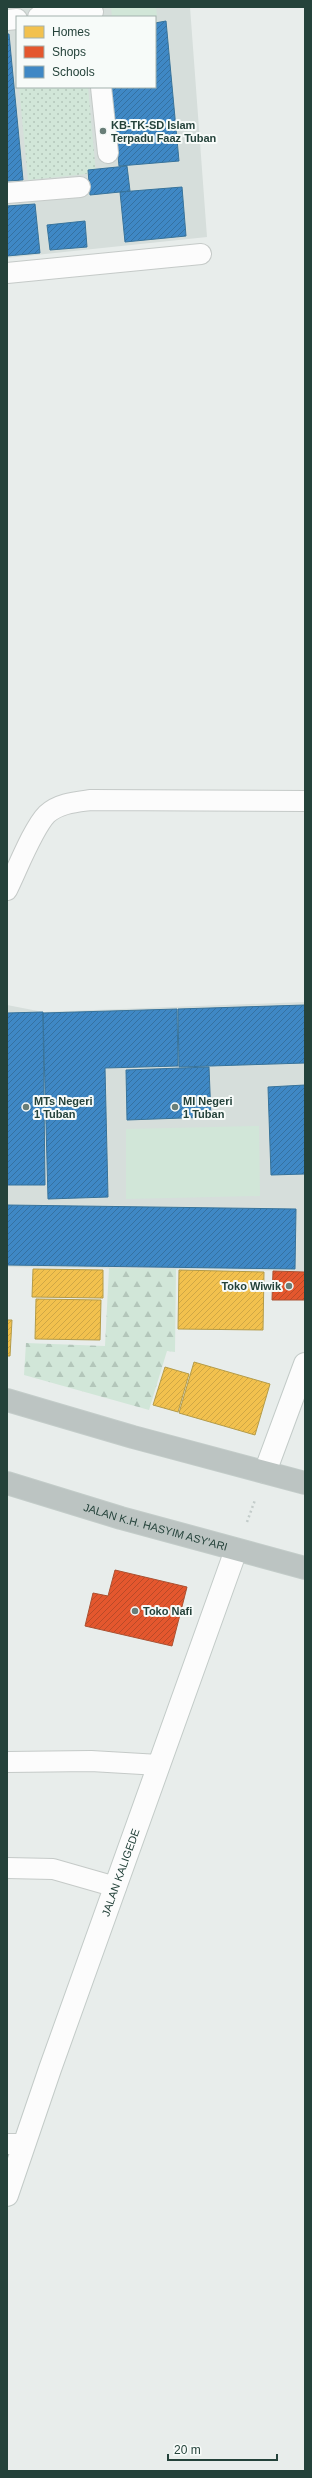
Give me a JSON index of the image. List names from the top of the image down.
{
  "streets": {
    "highway": ["JALAN K.H. HASYIM ASY'ARI"],
    "street": ["JALAN KALIGEDE"]
  },
  "crossings": [
    ["JALAN K.H. HASYIM ASY'ARI", "JALAN KALIGEDE"]
  ],
  "places": [
    "KB-TK-SD Islam Terpadu Faaz Tuban",
    "MTs Negeri 1 Tuban",
    "MI Negeri 1 Tuban",
    "Toko Wiwik",
    "Toko Nafi"
  ],
  "legend": ["Homes", "Shops", "Schools"],
  "scale_bar": "20 m"
}
